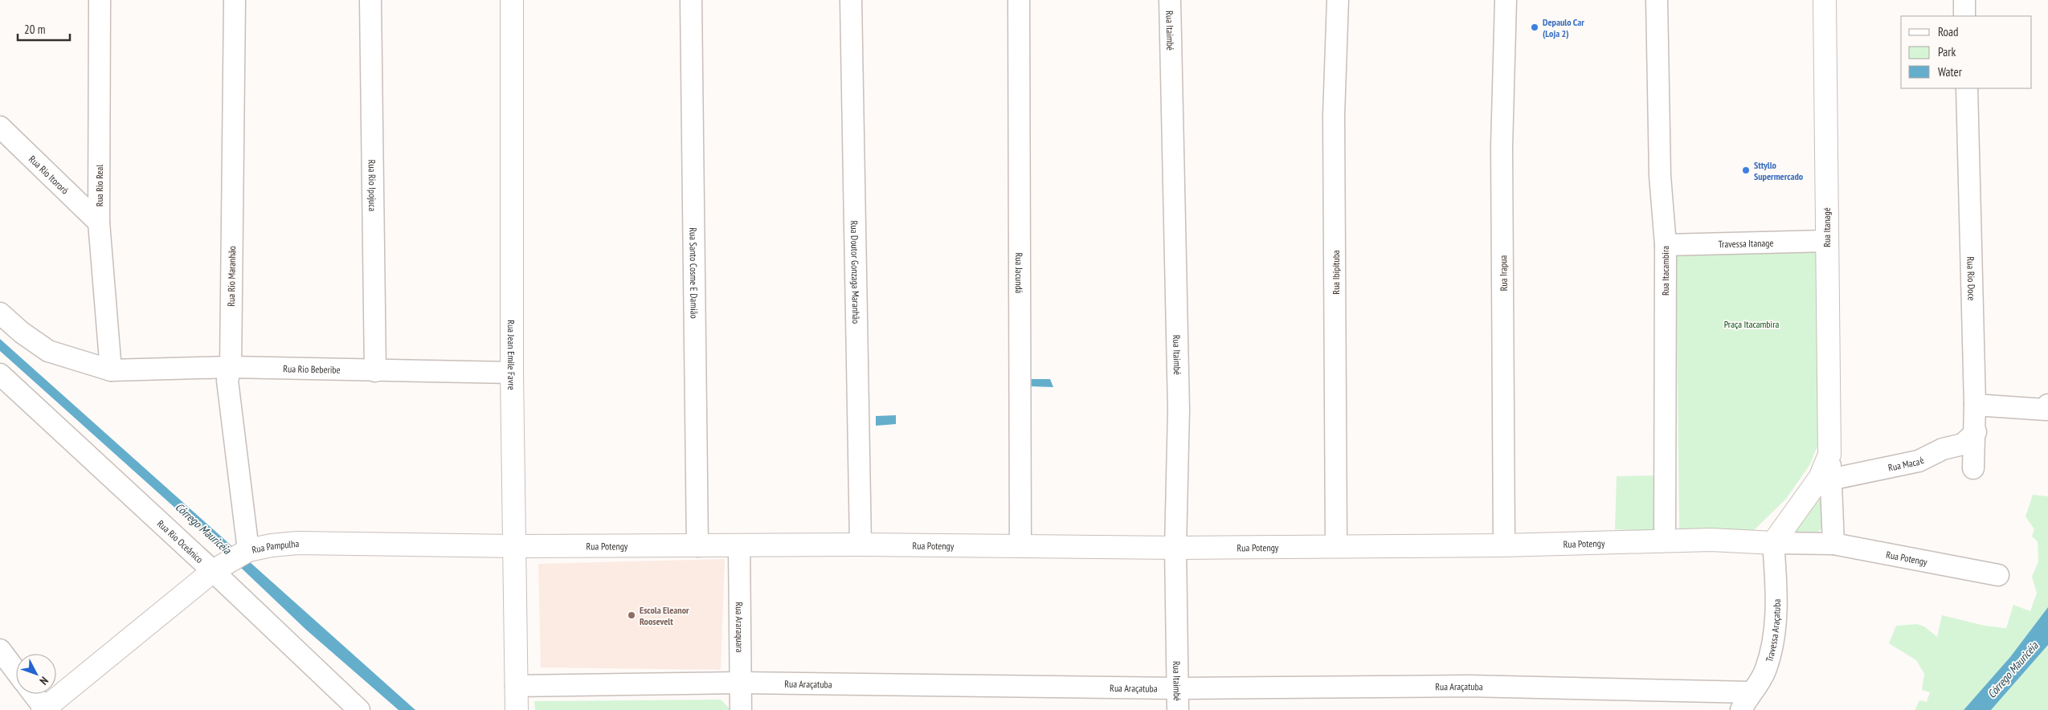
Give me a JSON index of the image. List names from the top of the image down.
{
  "streets": {
    "main road": [
      "Rua Itanagé",
      "Rua Jean Emile Favre",
      "Rua Potengy",
      "Rua Pampulha"
    ],
    "street": [
      "Rua Itaimbé",
      "Rua Rio Itororó",
      "Rua Rio Real",
      "Rua Rio Ipojuca",
      "Travessa Itanage",
      "Rua Itacambira",
      "Rua Doutor Gonzaga Maranhão",
      "Rua Ibipituba",
      "Rua Santo Cosme E Damião",
      "Rua Jacundá",
      "Rua Irapua",
      "Rua Rio Maranhão",
      "Rua Rio Doce",
      "Rua Rio Beberibe",
      "Rua Macaé",
      "Rua Rio Oceânico",
      "Rua Araraquara",
      "Travessa Araçatuba",
      "Rua Araçatuba"
    ]
  },
  "crossings": [
    ["Rua Itaimbé", "Rua Potengy"],
    ["Rua Itaimbé", "Rua Araçatuba"],
    ["Rua Rio Itororó", "Rua Rio Real"],
    ["Rua Rio Real", "Rua Rio Beberibe"],
    ["Rua Rio Ipojuca", "Rua Rio Beberibe"],
    ["Rua Itanagé", "Travessa Itanage"],
    ["Rua Itanagé", "Rua Macaé"],
    ["Rua Itanagé", "Rua Potengy"],
    ["Rua Itanagé", "Travessa Araçatuba"],
    ["Travessa Itanage", "Rua Itacambira"],
    ["Rua Itacambira", "Rua Potengy"],
    ["Rua Doutor Gonzaga Maranhão", "Rua Potengy"],
    ["Rua Ibipituba", "Rua Potengy"],
    ["Rua Santo Cosme E Damião", "Rua Potengy"],
    ["Rua Jacundá", "Rua Potengy"],
    ["Rua Irapua", "Rua Potengy"],
    ["Rua Rio Maranhão", "Rua Rio Beberibe"],
    ["Rua Rio Maranhão", "Rua Pampulha"],
    ["Rua Rio Doce", "Rua Macaé"],
    ["Rua Jean Emile Favre", "Rua Rio Beberibe"],
    ["Rua Jean Emile Favre", "Rua Potengy"],
    ["Rua Jean Emile Favre", "Rua Pampulha"],
    ["Rua Jean Emile Favre", "Rua Araçatuba"],
    ["Rua Rio Oceânico", "Rua Pampulha"],
    ["Rua Potengy", "Rua Pampulha"],
    ["Rua Potengy", "Rua Araraquara"],
    ["Rua Potengy", "Travessa Araçatuba"],
    ["Rua Araraquara", "Rua Araçatuba"],
    ["Travessa Araçatuba", "Rua Araçatuba"]
  ],
  "water": ["Córrego Mauricéia"],
  "parks": ["Praça Itacambira"],
  "places": ["Depaulo Car (Loja 2)", "Sttyllo Supermercado", "Escola Eleanor Roosevelt"],
  "legend": ["Road", "Park", "Water"],
  "scale_bar": "20 m",
  "north": "bottom right"
}
